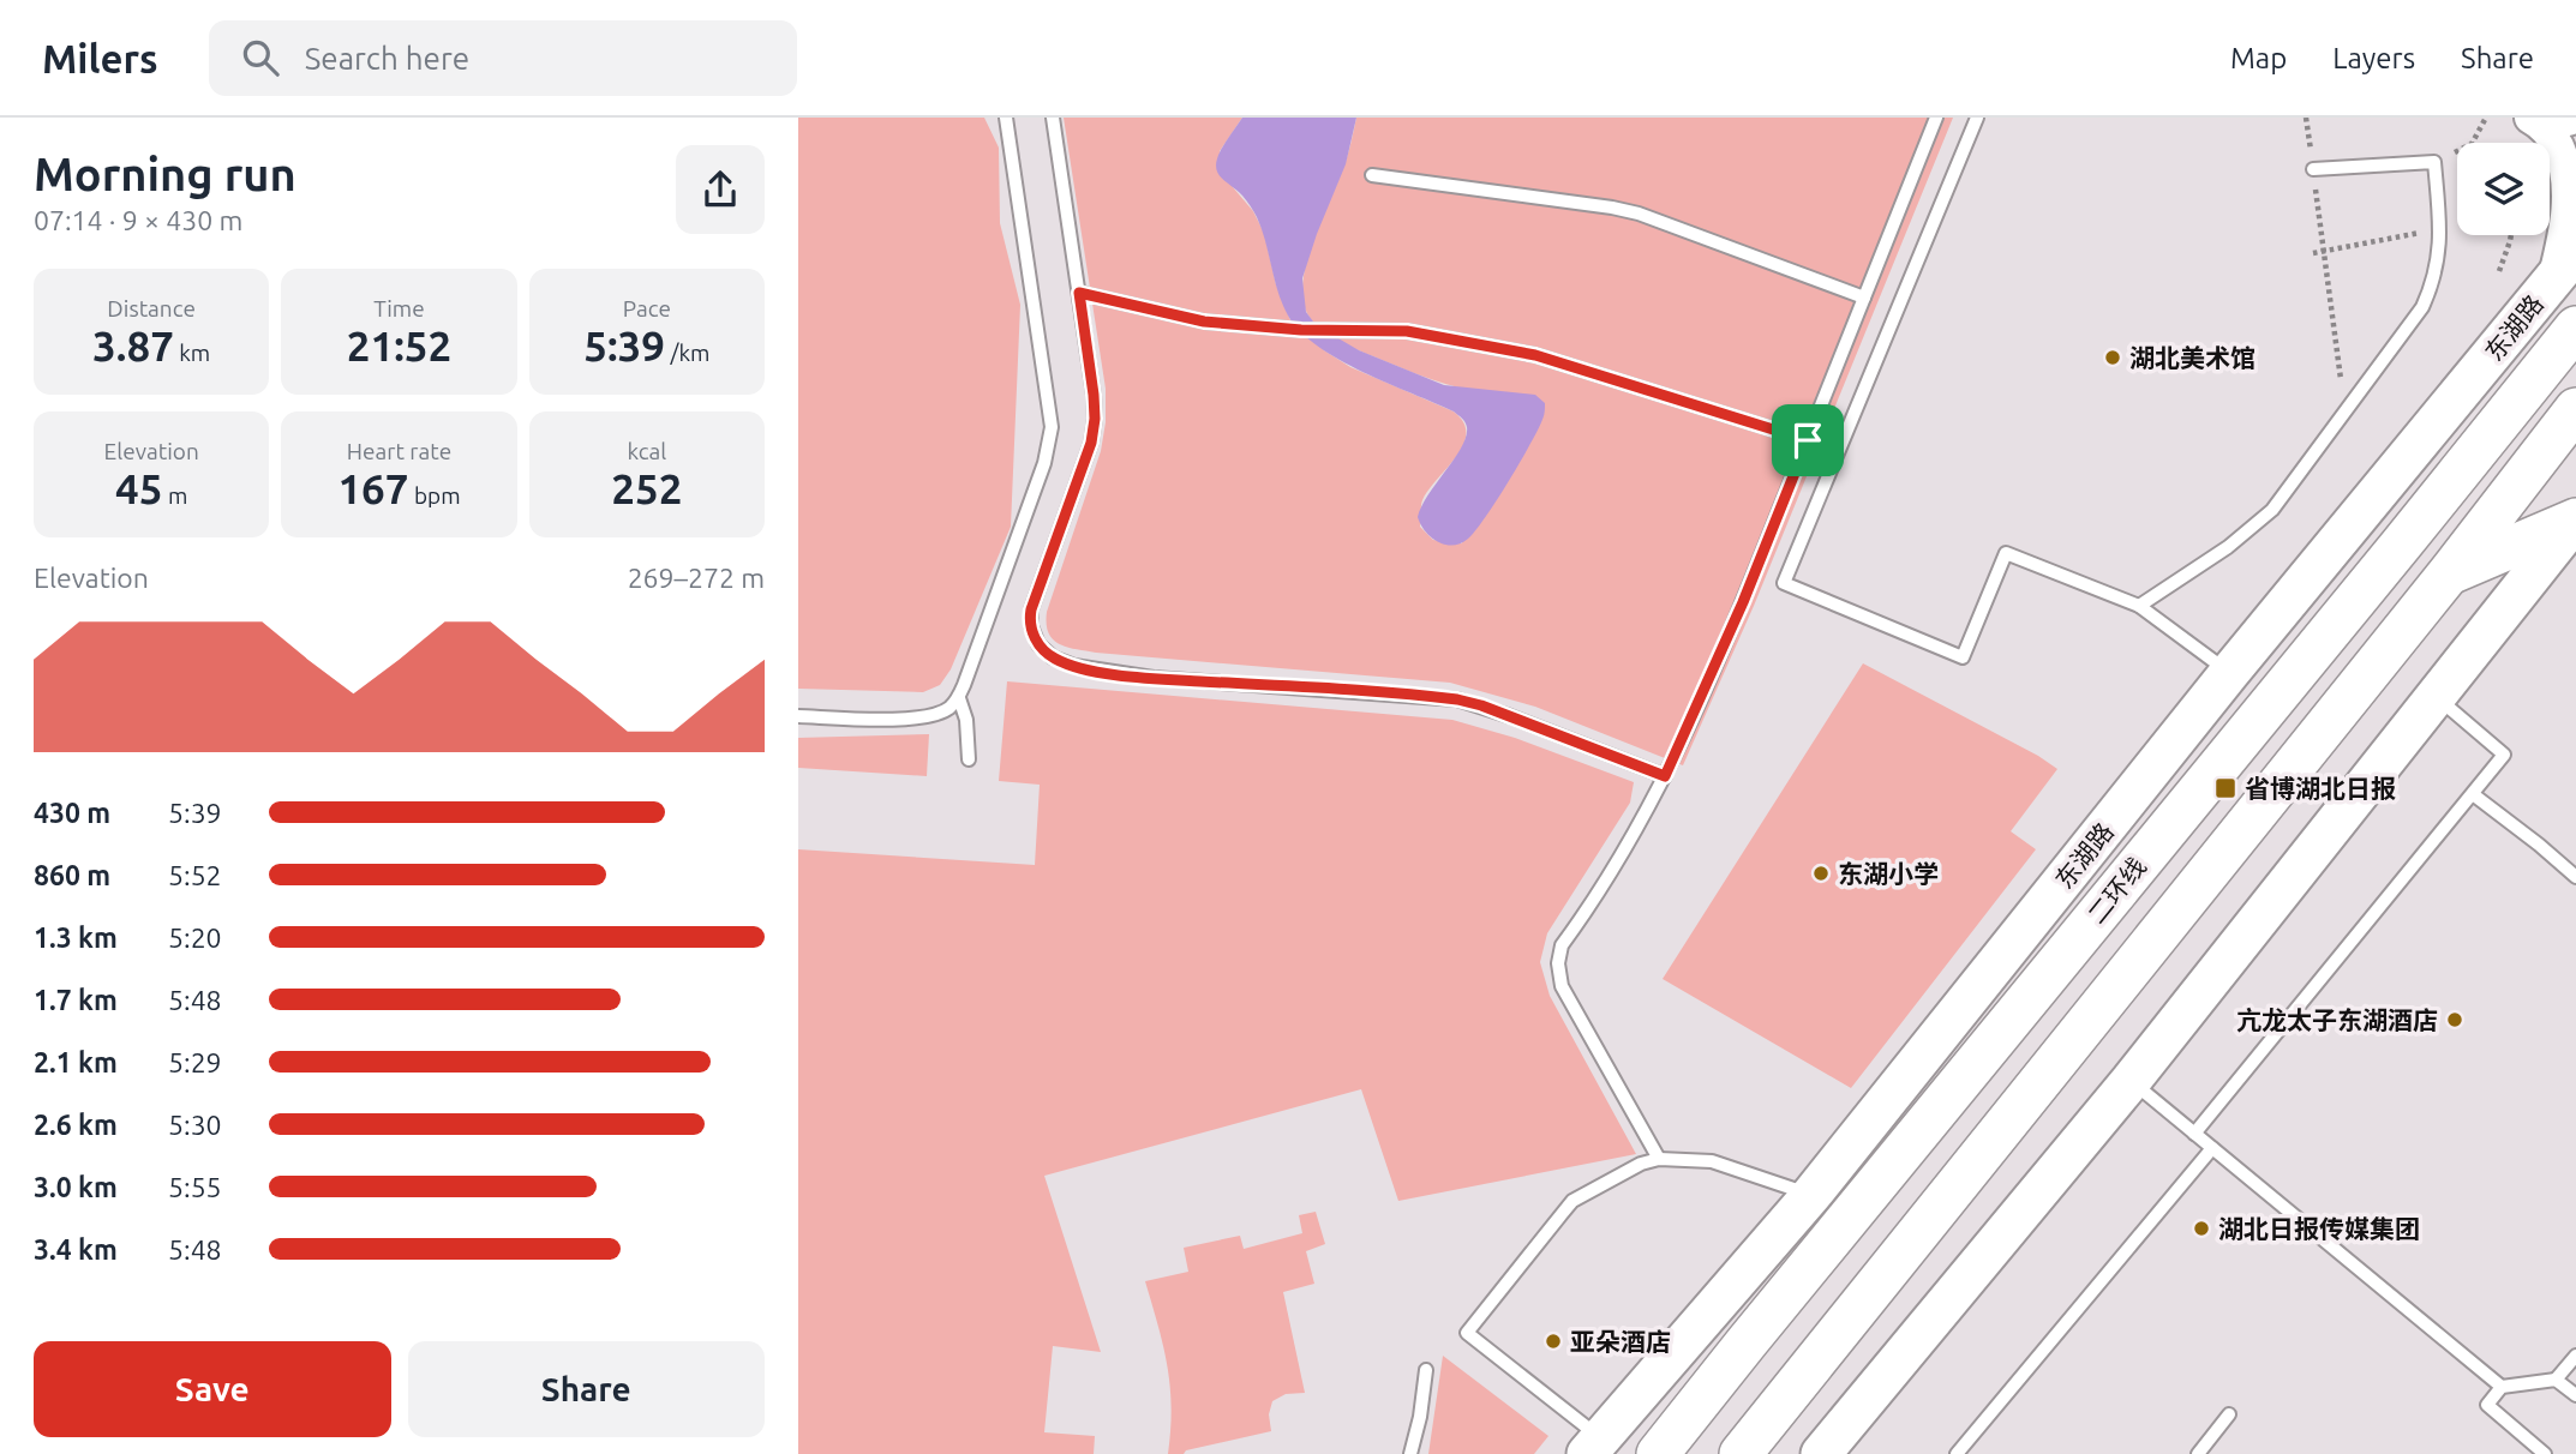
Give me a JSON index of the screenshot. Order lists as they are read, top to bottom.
{
  "streets": {
    "highway": ["二环线"],
    "main road": ["东湖路"]
  },
  "places": {
    "other": [
      "湖北美术馆",
      "东湖小学",
      "亢龙太子东湖酒店",
      "湖北日报传媒集团",
      "亚朵酒店"
    ],
    "transit": ["省博湖北日报"]
  },
  "page": {
    "header": "Milers",
    "search": "Search here",
    "nav": ["Map", "Layers", "Share"],
    "heading": ["Morning run", "07:14 · 9 × 430 m"],
    "stats": [
      ["Distance", "3.87 km"],
      ["Time", "21:52"],
      ["Pace", "5:39 /km"],
      ["Elevation", "45 m"],
      ["Heart rate", "167 bpm"],
      ["kcal", "252"]
    ],
    "chart": ["Elevation", "269–272 m"],
    "list": [
      {
        "name": "430 m",
        "note": "5:39"
      },
      {
        "name": "860 m",
        "note": "5:52"
      },
      {
        "name": "1.3 km",
        "note": "5:20"
      },
      {
        "name": "1.7 km",
        "note": "5:48"
      },
      {
        "name": "2.1 km",
        "note": "5:29"
      },
      {
        "name": "2.6 km",
        "note": "5:30"
      },
      {
        "name": "3.0 km",
        "note": "5:55"
      },
      {
        "name": "3.4 km",
        "note": "5:48"
      }
    ],
    "buttons": ["Save", "Share"]
  }
}
